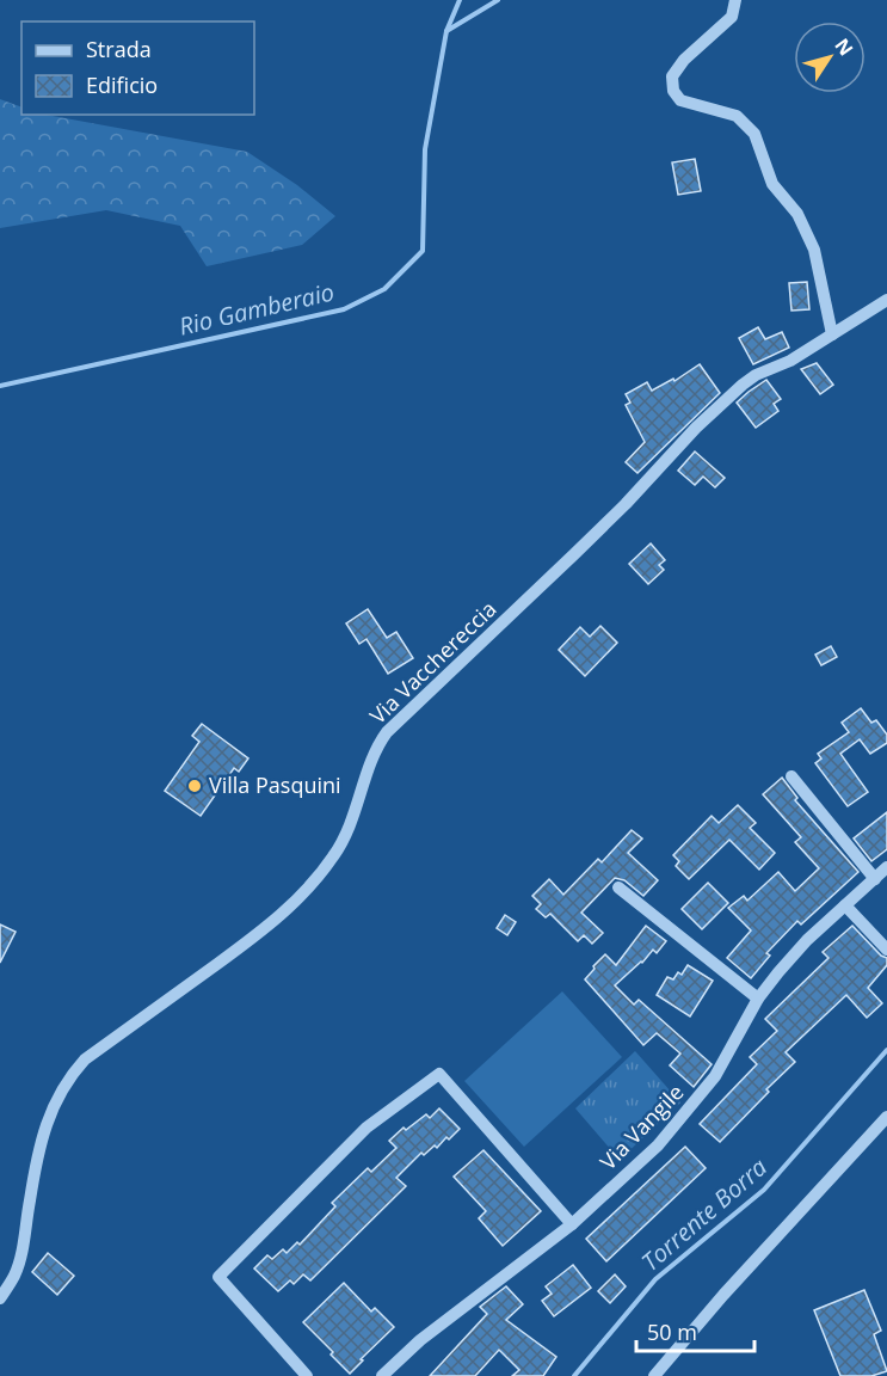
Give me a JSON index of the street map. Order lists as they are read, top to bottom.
{
  "streets": {
    "street": ["Via Vacchereccia", "Via Vangile"]
  },
  "water": ["Rio Gamberaio", "Torrente Borra"],
  "places": ["Villa Pasquini"],
  "legend": ["Strada", "Edificio"],
  "scale_bar": "50 m",
  "north": "top right"
}
